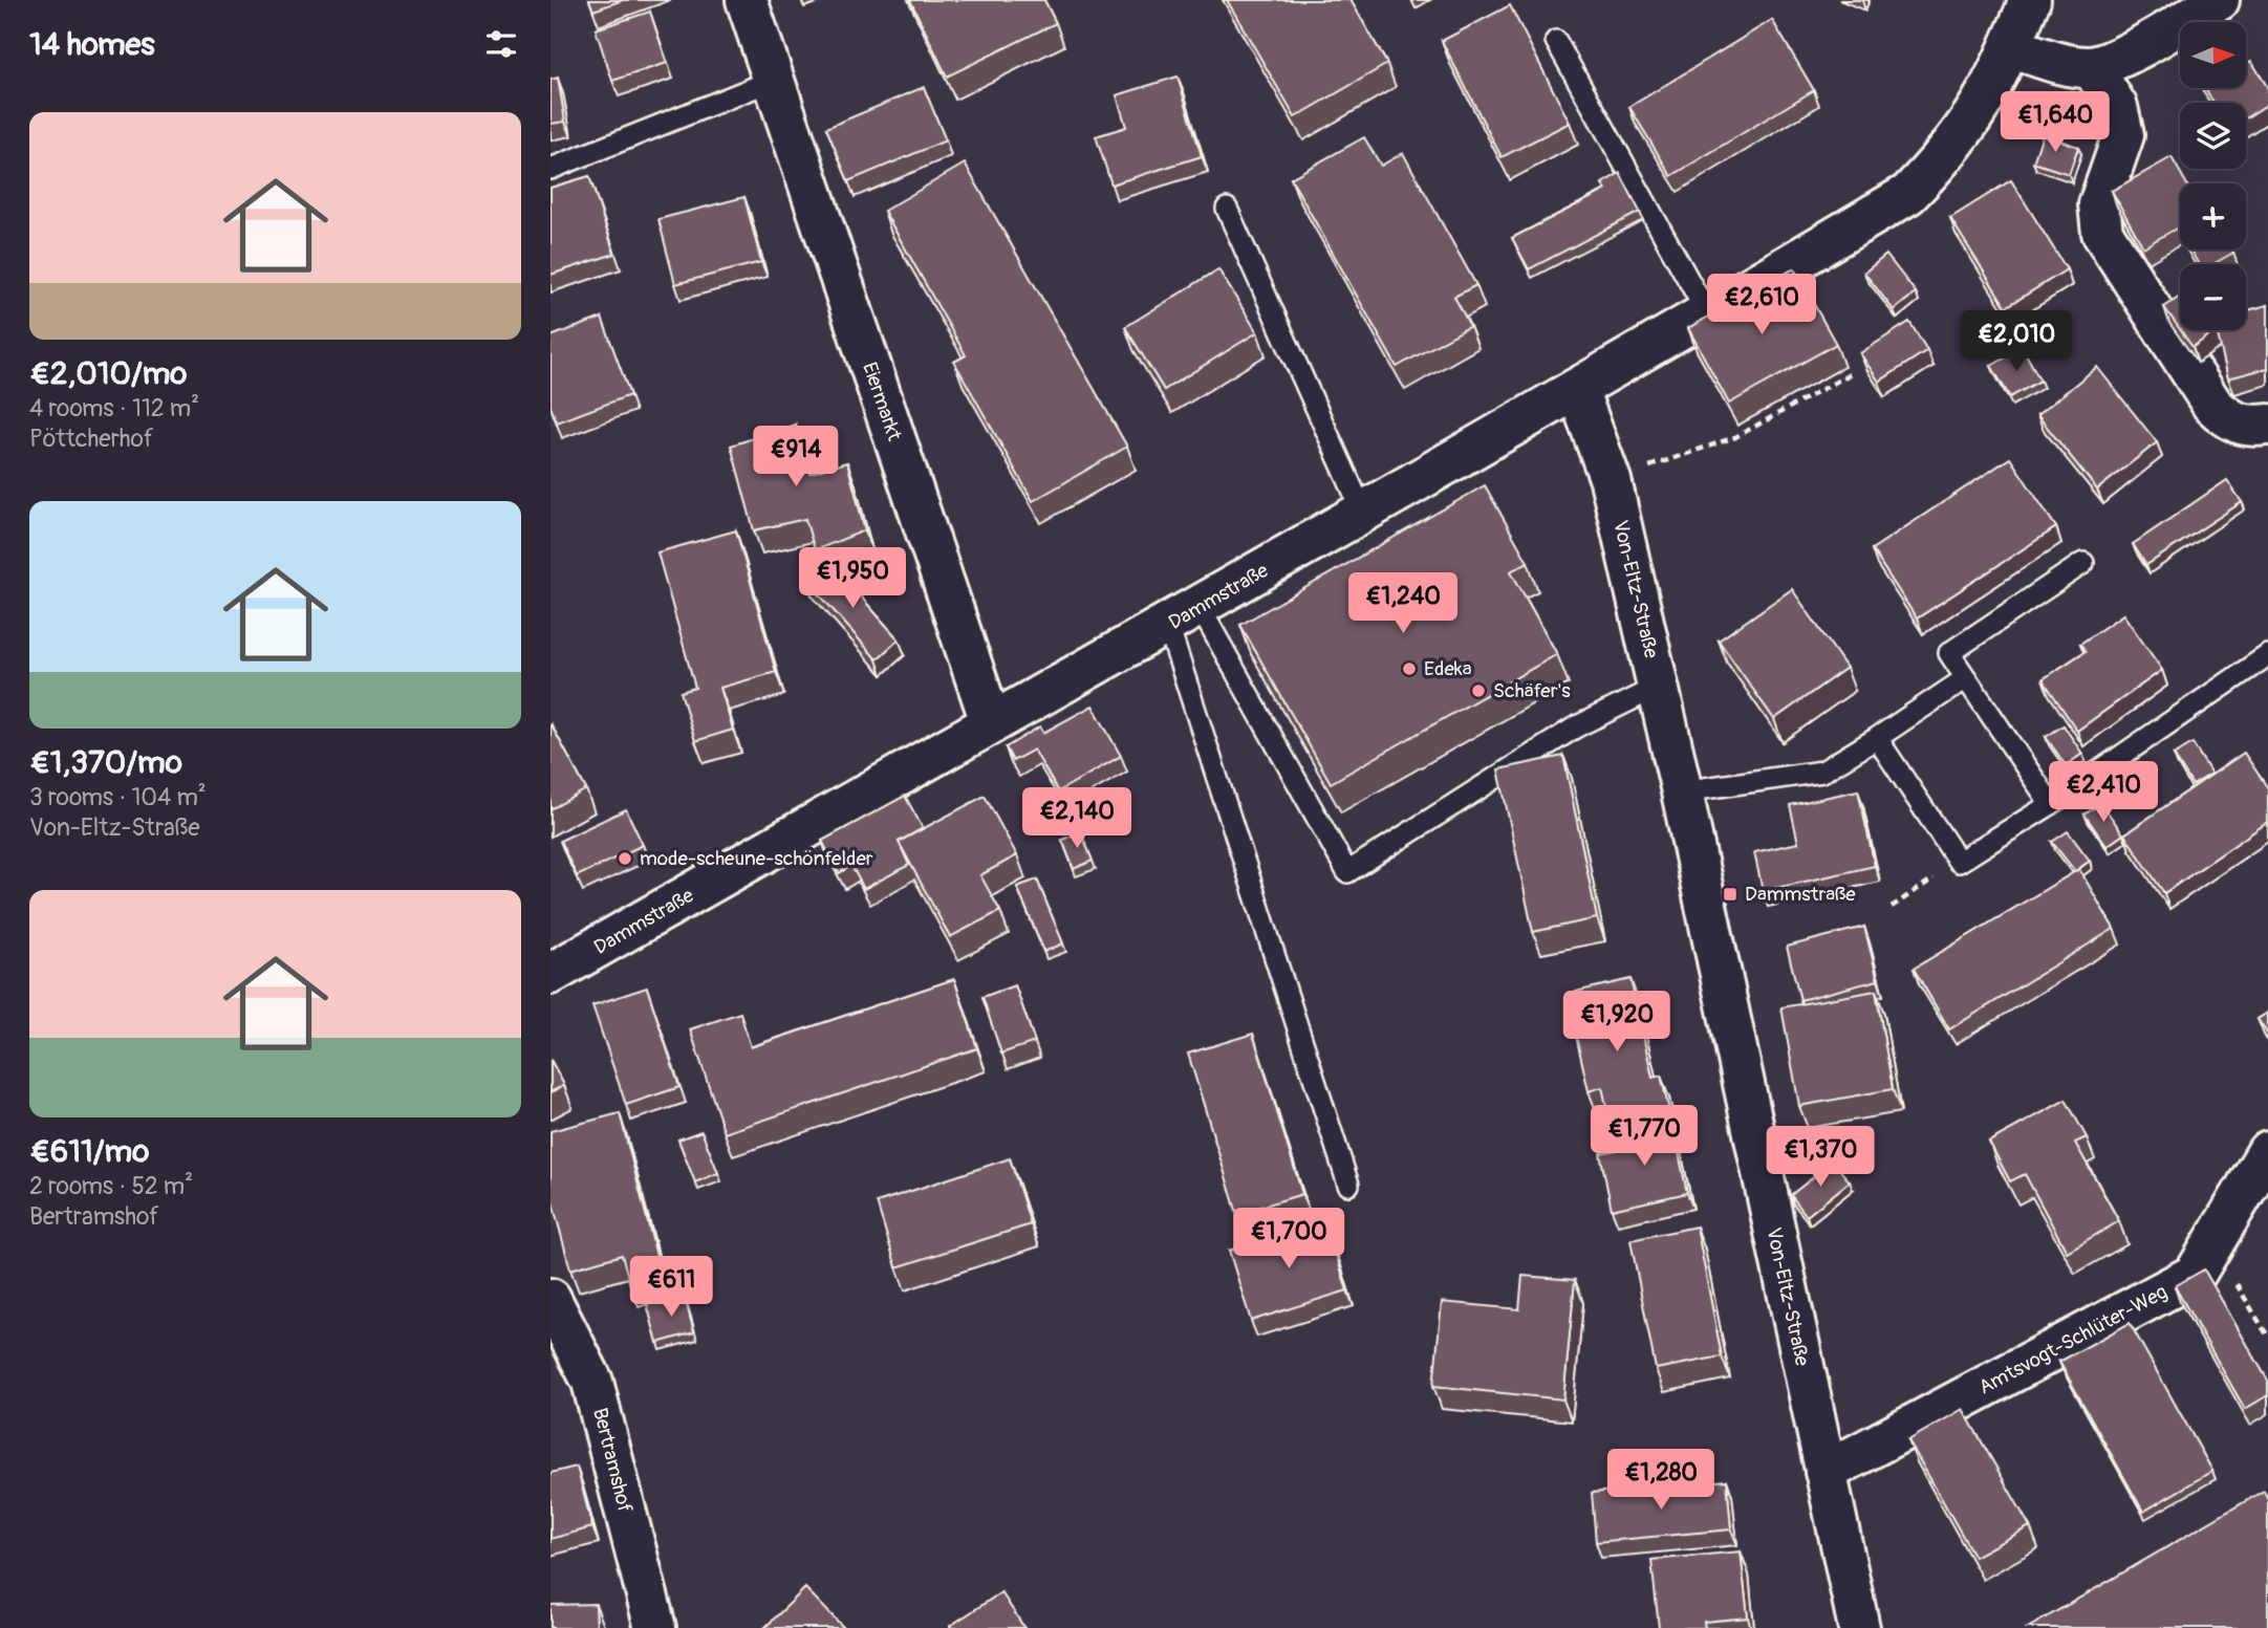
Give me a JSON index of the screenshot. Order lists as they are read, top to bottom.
{
  "streets": {
    "street": [
      "Eiermarkt",
      "Von-Eltz-Straße",
      "Dammstraße",
      "Amtsvogt-Schlüter-Weg",
      "Bertramshof"
    ]
  },
  "crossings": [
    ["Eiermarkt", "Dammstraße"],
    ["Von-Eltz-Straße", "Dammstraße"],
    ["Von-Eltz-Straße", "Amtsvogt-Schlüter-Weg"]
  ],
  "places": {
    "other": ["Edeka", "Schäfer's", "mode-scheune-schönfelder"],
    "transit": ["Dammstraße"]
  },
  "north": "right",
  "page": {
    "heading": "14 homes",
    "map_buttons": ["+", "−"],
    "list": [
      {
        "name": "€2,010/mo",
        "note": "4 rooms · 112 m² · Pöttcherhof"
      },
      {
        "name": "€1,370/mo",
        "note": "3 rooms · 104 m² · Von-Eltz-Straße"
      },
      {
        "name": "€611/mo",
        "note": "2 rooms · 52 m² · Bertramshof"
      }
    ],
    "price": [
      "€1,640",
      "€2,610",
      "€2,010",
      "€914",
      "€1,950",
      "€1,240",
      "€2,410",
      "€2,140",
      "€1,920",
      "€1,770",
      "€1,370",
      "€1,700",
      "€611",
      "€1,280"
    ]
  }
}
